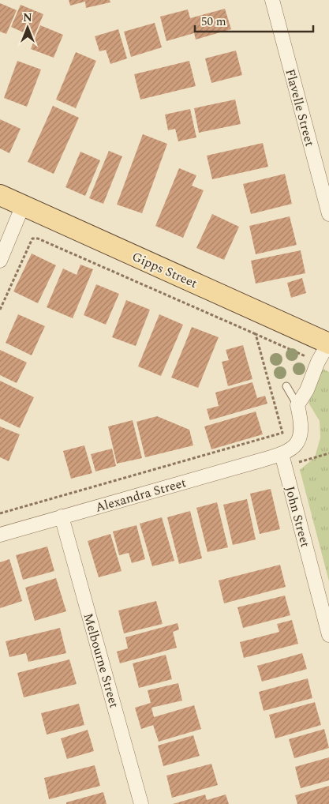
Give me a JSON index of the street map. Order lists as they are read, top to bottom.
{
  "streets": {
    "main road": ["Gipps Street"],
    "street": [
      "Flavelle Street",
      "Alexandra Street",
      "John Street",
      "Melbourne Street"
    ]
  },
  "crossings": [
    ["Alexandra Street", "John Street"],
    ["Alexandra Street", "Melbourne Street"]
  ],
  "scale_bar": "50 m",
  "north": "top"
}
